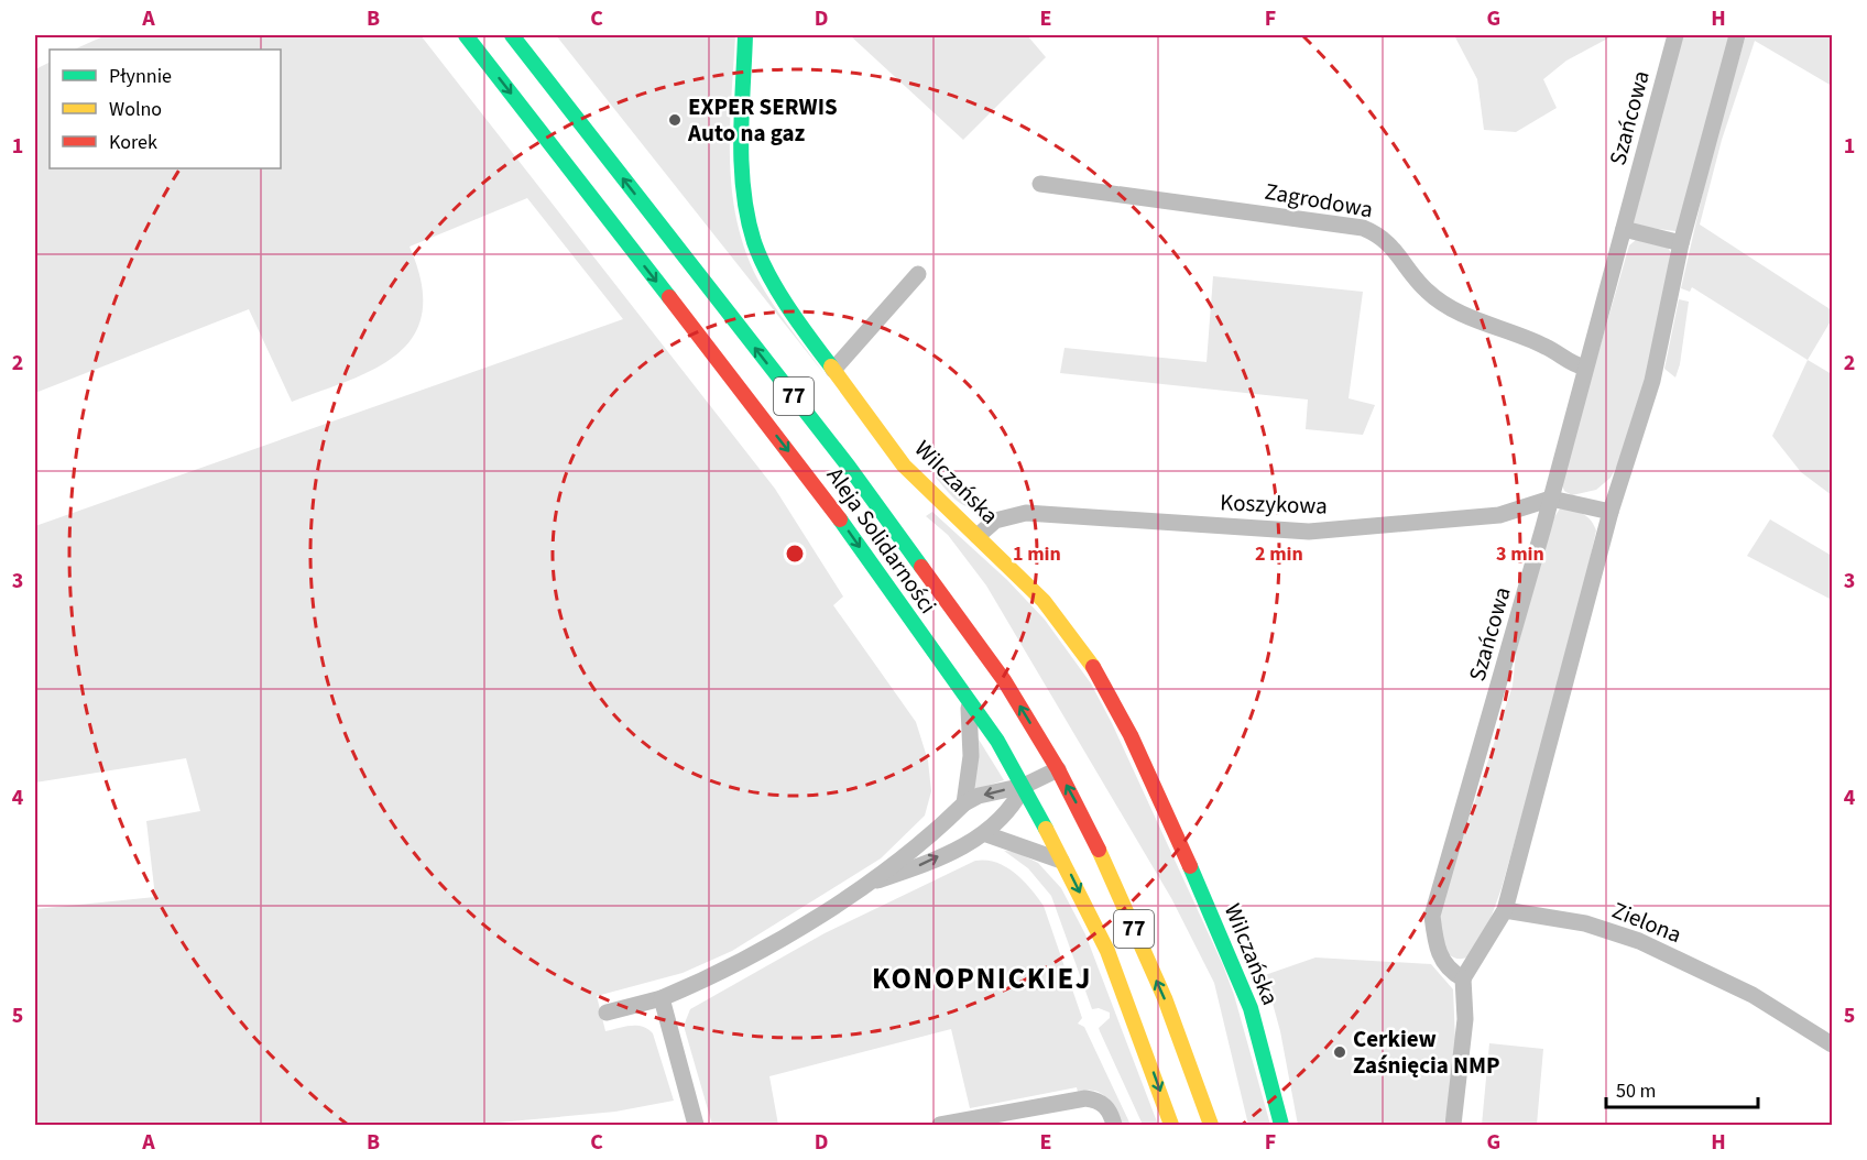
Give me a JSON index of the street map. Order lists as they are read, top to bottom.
{
  "streets": {
    "main road": ["77", "WiIczańska", "Aleja Solidarności"],
    "street": [
      "Szańcowa",
      "Zagrodowa",
      "Koszykowa",
      "Zielona"
    ]
  },
  "crossings": [
    ["Szańcowa", "Zagrodowa"],
    ["Szańcowa", "Koszykowa"],
    ["WiIczańska", "Koszykowa"]
  ],
  "districts": ["KONOPNICKIEJ"],
  "places": ["EXPER SERWIS Auto na gaz", "Cerkiew Zaśnięcia NMP"],
  "legend": ["Płynnie", "Wolno", "Korek"],
  "scale_bar": "50 m",
  "grid": {
    "columns": [
      "A",
      "B",
      "C",
      "D",
      "E",
      "F",
      "G",
      "H"
    ],
    "rows": [
      "1",
      "2",
      "3",
      "4",
      "5"
    ]
  },
  "rings": ["1 min", "2 min", "3 min"]
}
